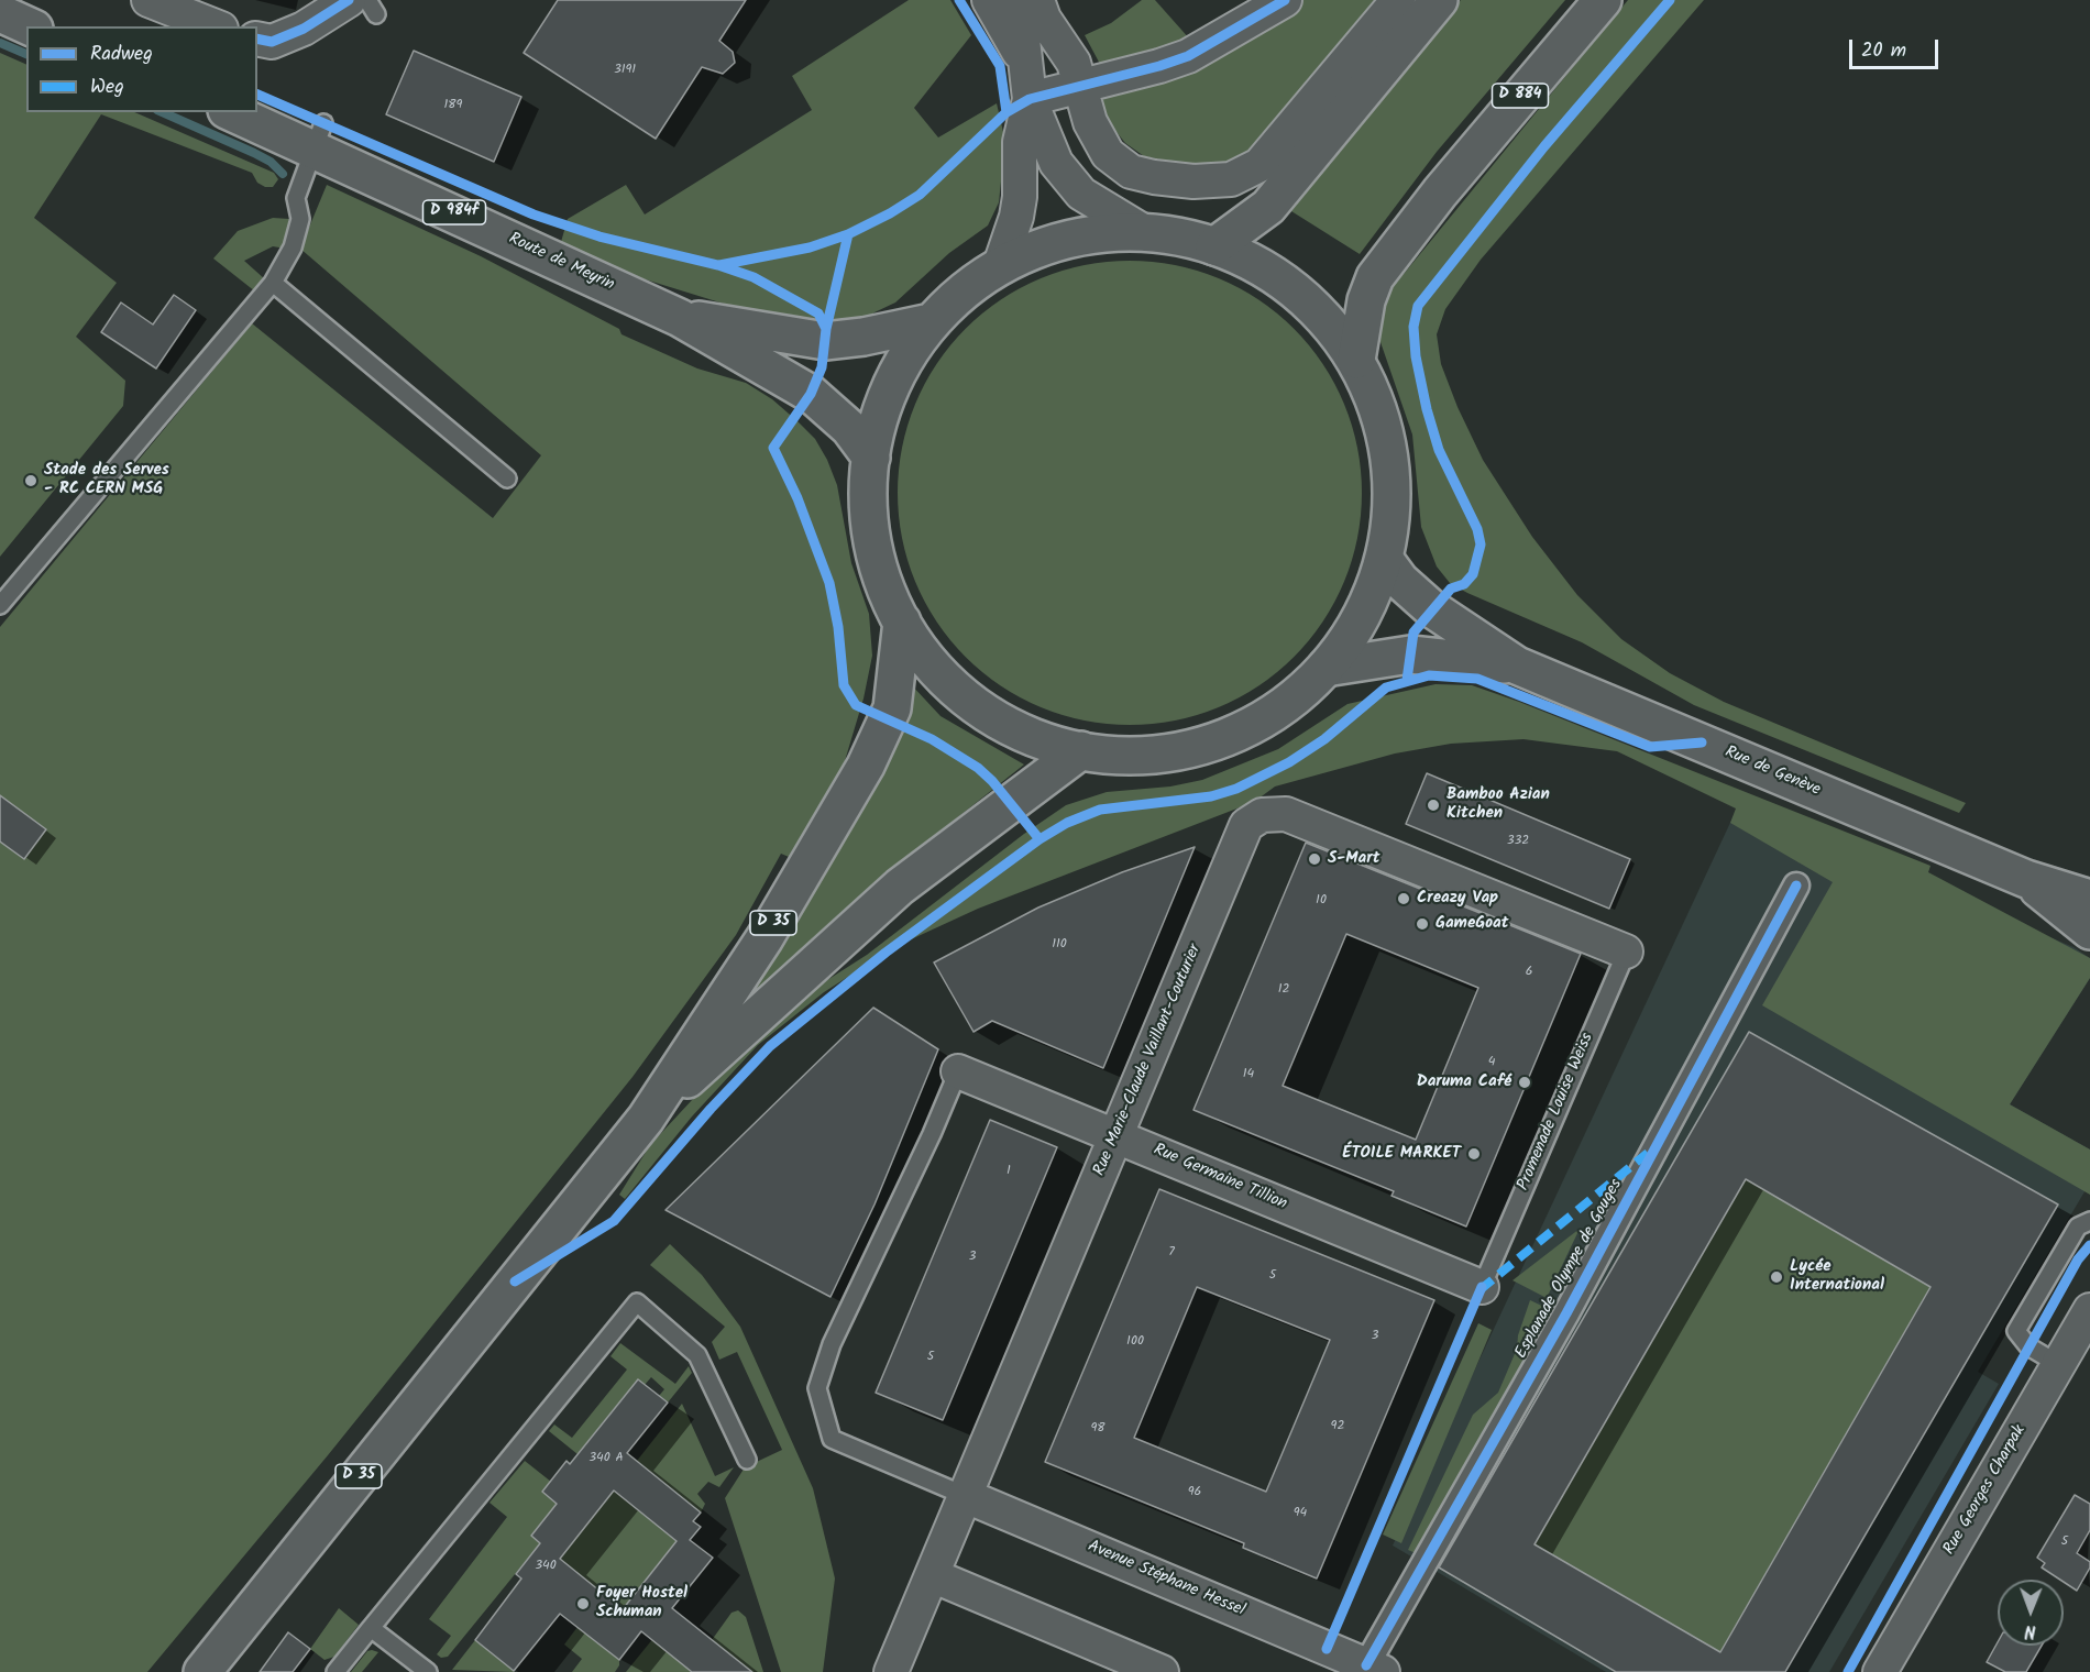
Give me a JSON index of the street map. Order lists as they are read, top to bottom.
{
  "streets": {
    "main road": [
      "D 884",
      "D 984f",
      "Route de Meyrin",
      "Rue de Genève",
      "D 35"
    ],
    "street": [
      "Rue Marie-Claude Vaillant-Couturier",
      "Rue Germaine Tillion",
      "Esplanade Olympe de Gouges",
      "Rue Georges Charpak",
      "Avenue Stéphane Hessel"
    ],
    "lane": ["Promenade Louise Weiss"]
  },
  "crossings": [
    ["Rue Marie-Claude Vaillant-Couturier", "Promenade Louise Weiss"],
    ["Rue Marie-Claude Vaillant-Couturier", "Rue Germaine Tillion"],
    ["Rue Marie-Claude Vaillant-Couturier", "Avenue Stéphane Hessel"],
    ["Promenade Louise Weiss", "Rue Germaine Tillion"],
    ["Esplanade Olympe de Gouges", "Avenue Stéphane Hessel"]
  ],
  "places": [
    "Stade des Serves - RC CERN MSG",
    "Bamboo Azian Kitchen",
    "S-Mart",
    "Creazy Vap",
    "GameGoat",
    "Daruma Café",
    "ÉTOILE MARKET",
    "Lycée International",
    "Foyer Hostel Schuman"
  ],
  "house_numbers": [
    "3191",
    "189",
    "332",
    "10",
    "110",
    "6",
    "12",
    "4",
    "14",
    "1",
    "7",
    "3",
    "5",
    "3",
    "100",
    "5",
    "92",
    "98",
    "340 A",
    "96",
    "94",
    "5",
    "340"
  ],
  "legend": ["Radweg", "Weg"],
  "scale_bar": "20 m",
  "north": "bottom"
}
